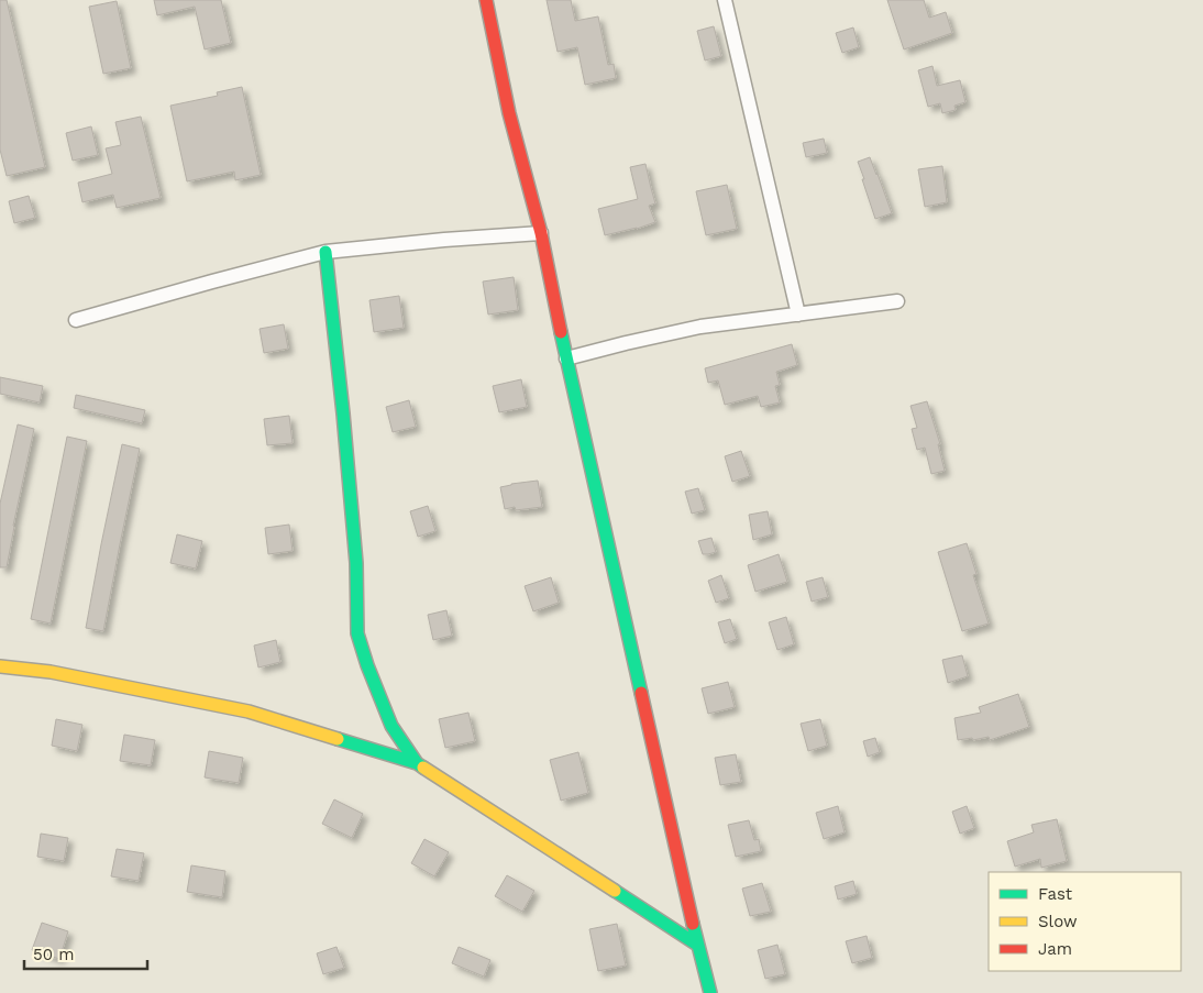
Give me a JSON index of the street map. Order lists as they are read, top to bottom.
{
  "legend": ["Fast", "Slow", "Jam"],
  "scale_bar": "50 m"
}
